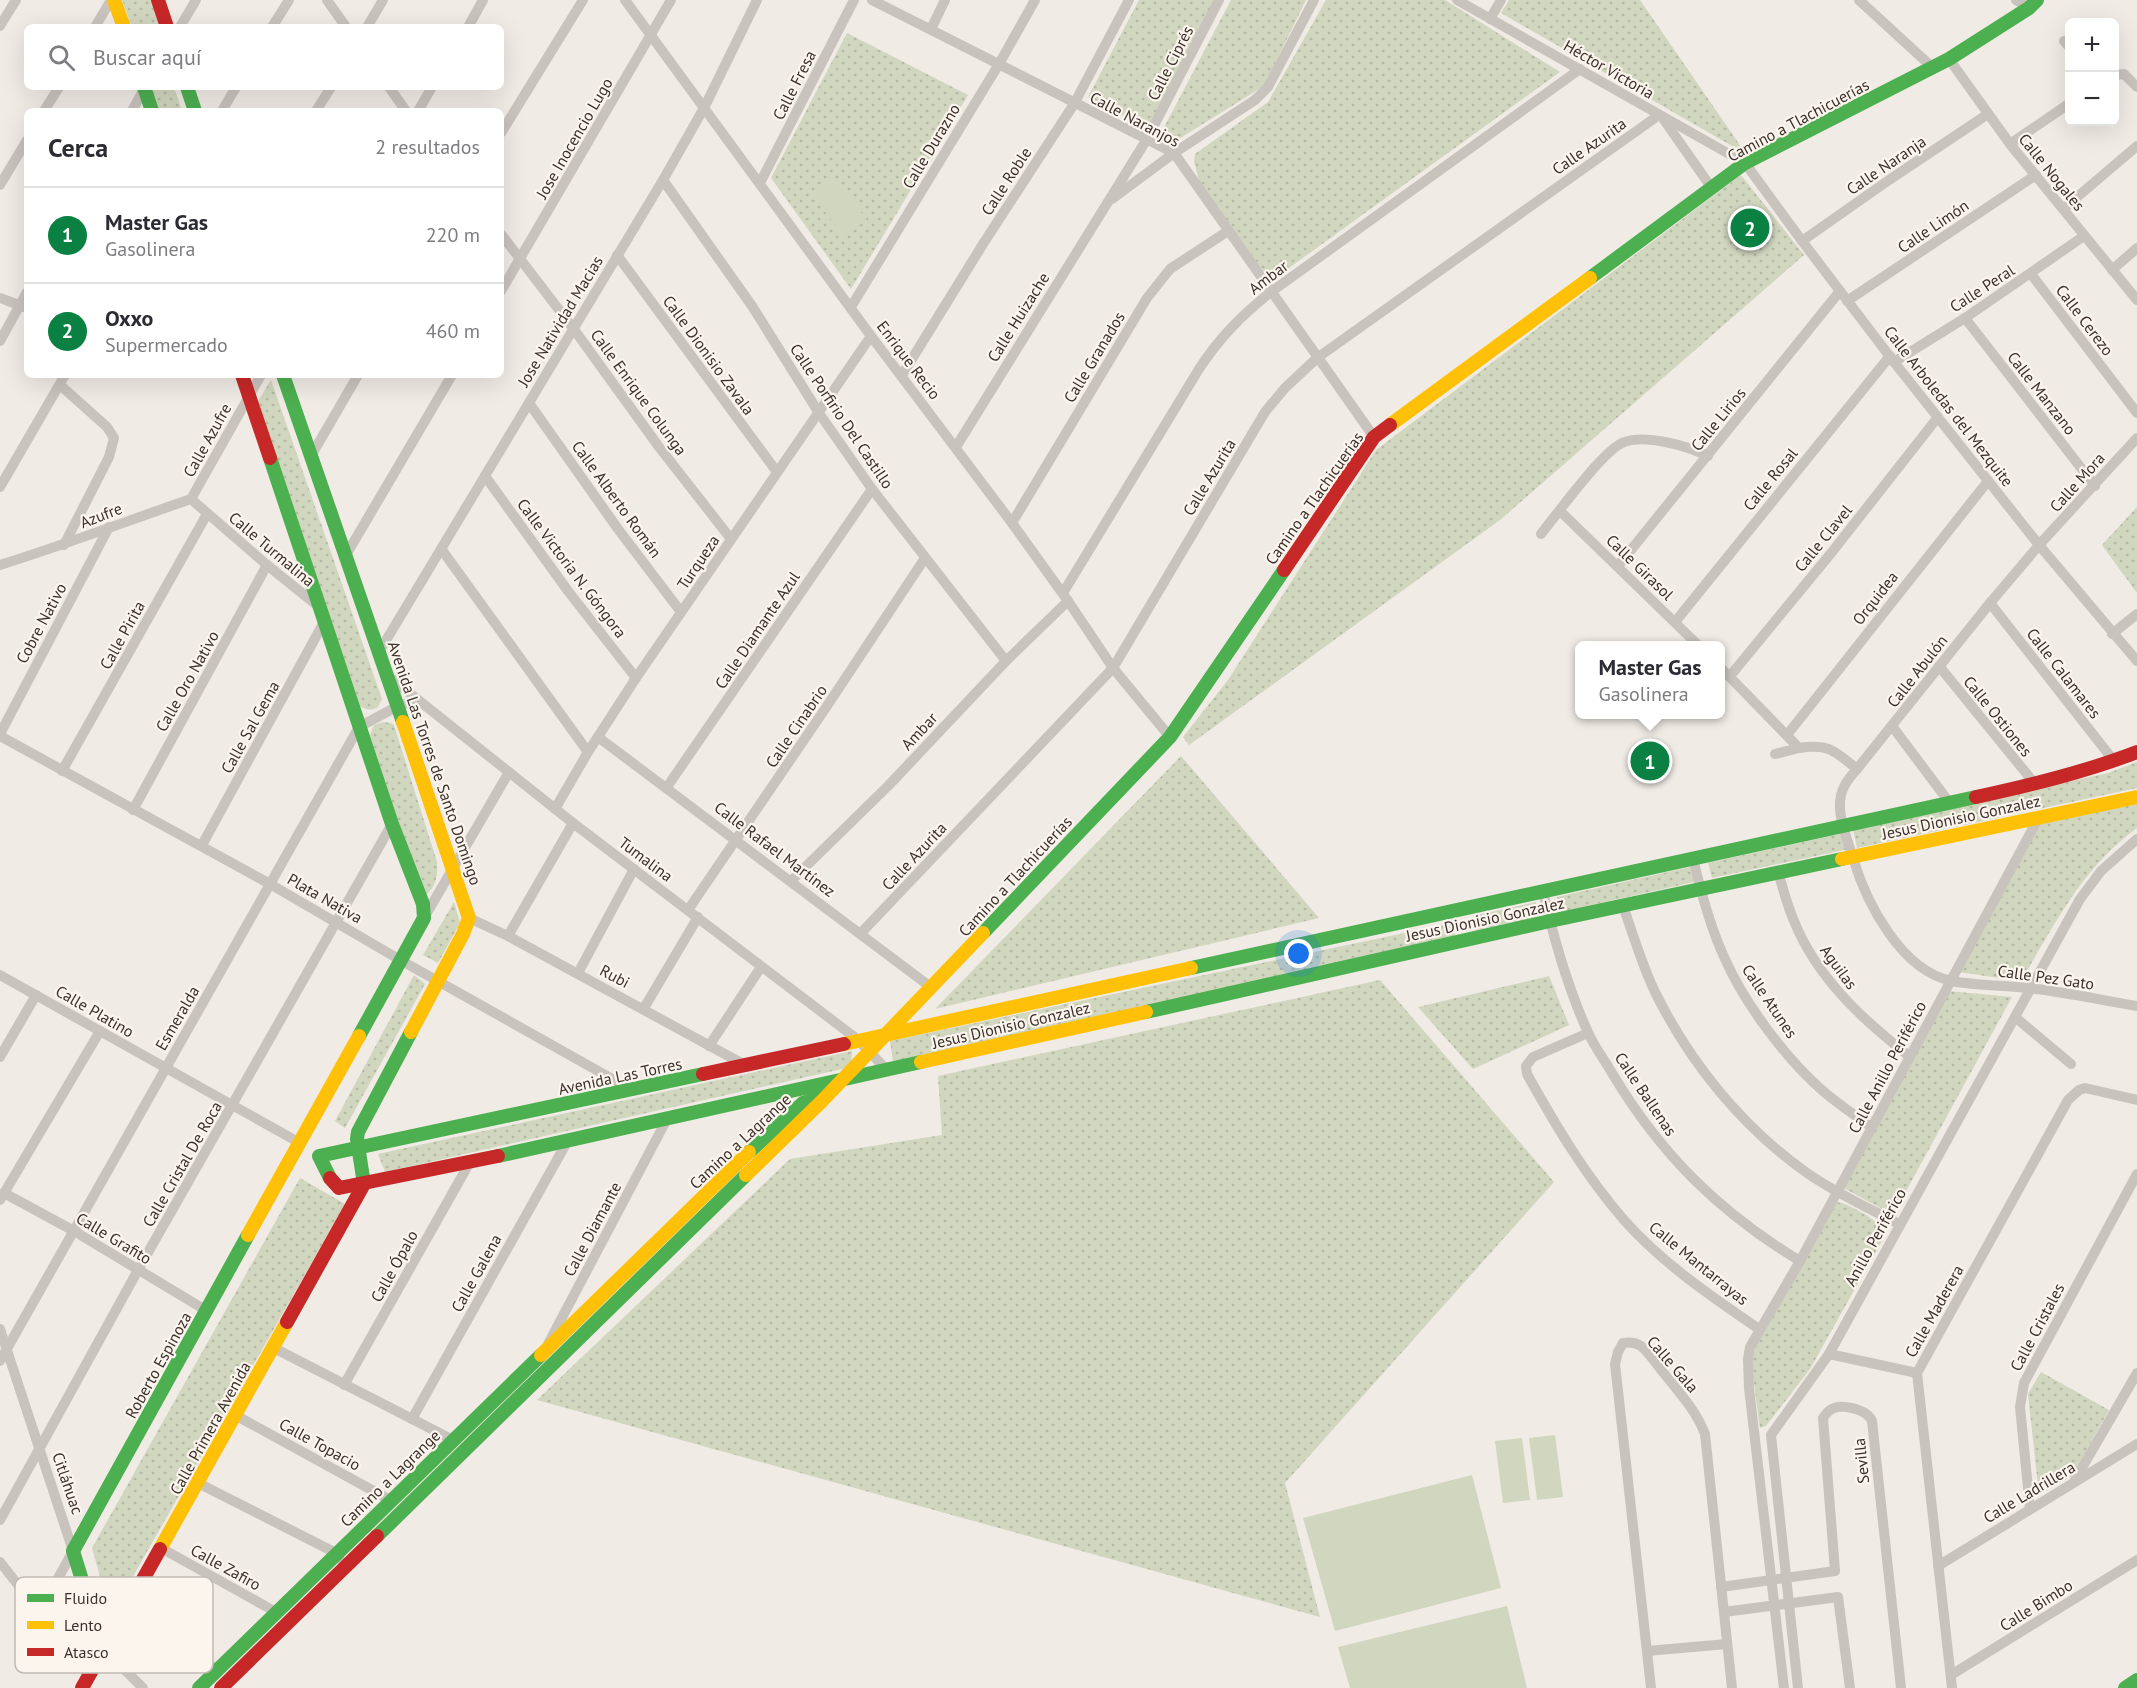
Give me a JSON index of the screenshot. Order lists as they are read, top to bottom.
{
  "streets": {
    "street": [
      "Calle Ciprés",
      "Héctor Victoria",
      "Calle Fresa",
      "Calle Naranjos",
      "Camino a Tlachicuerías",
      "Jose Inocencio Lugo",
      "Calle Durazno",
      "Calle Azurita",
      "Calle Naranja",
      "Calle Nogales",
      "Calle Roble",
      "Calle Limón",
      "Ambar",
      "Calle Peral",
      "Calle Huizache",
      "Calle Cerezo",
      "Jose Natividad Macias",
      "Calle Dionisio Zavala",
      "Calle Granados",
      "Enrique Recio",
      "Calle Enrique Colunga",
      "Calle Manzano",
      "Calle Arboledas del Mezquite",
      "Calle Porfirio Del Castillo",
      "Calle Lirios",
      "Calle Azufre",
      "Calle Rosal",
      "Calle Mora",
      "Calle Alberto Román",
      "Azufre",
      "Calle Clavel",
      "Calle Turmalina",
      "Turqueza",
      "Calle Girasol",
      "Calle Victoria N. Góngora",
      "Orquidea",
      "Cobre Nativo",
      "Calle Diamante Azul",
      "Calle Pirita",
      "Calle Abulón",
      "Calle Calamares",
      "Calle Oro Nativo",
      "Calle Ostiones",
      "Calle Cinabrio",
      "Calle Sal Gema",
      "Avenida Las Torres de Santo Domingo",
      "Jesus Dionisio Gonzalez",
      "Calle Rafael Martínez",
      "Tumalina",
      "Plata Nativa",
      "Aguilas",
      "Rubi",
      "Calle Pez Gato",
      "Calle Atunes",
      "Calle Platino",
      "Esmeralda",
      "Calle Anillo Periférico",
      "Avenida Las Torres",
      "Calle Ballenas",
      "Camino a Lagrange",
      "Calle Cristal De Roca",
      "Calle Diamante",
      "Anillo Periférico",
      "Calle Grafito",
      "Calle Mantarrayas",
      "Calle Ópalo",
      "Calle Galena",
      "Calle Maderera",
      "Calle Cristales",
      "Calle Gala",
      "Roberto Espinoza",
      "Calle Primera Avenida",
      "Calle Topacio",
      "Sevilla",
      "Citláhuac",
      "Calle Ladrillera",
      "Calle Zafiro",
      "Calle Bimbo"
    ]
  },
  "crossings": [
    ["Calle Ciprés", "Calle Naranjos"],
    ["Calle Ciprés", "Calle Huizache"],
    ["Héctor Victoria", "Camino a Tlachicuerías"],
    ["Héctor Victoria", "Calle Azurita"],
    ["Héctor Victoria", "Ambar"],
    ["Héctor Victoria", "Calle Arboledas del Mezquite"],
    ["Calle Fresa", "Enrique Recio"],
    ["Calle Naranjos", "Camino a Tlachicuerías"],
    ["Calle Naranjos", "Calle Durazno"],
    ["Calle Naranjos", "Calle Azurita"],
    ["Calle Naranjos", "Calle Roble"],
    ["Calle Naranjos", "Ambar"],
    ["Calle Naranjos", "Calle Huizache"],
    ["Calle Naranjos", "Calle Granados"],
    ["Camino a Tlachicuerías", "Calle Nogales"],
    ["Camino a Tlachicuerías", "Enrique Recio"],
    ["Camino a Tlachicuerías", "Calle Arboledas del Mezquite"],
    ["Camino a Tlachicuerías", "Jesus Dionisio Gonzalez"],
    ["Camino a Tlachicuerías", "Calle Rafael Martínez"],
    ["Camino a Tlachicuerías", "Avenida Las Torres"],
    ["Camino a Tlachicuerías", "Camino a Lagrange"],
    ["Jose Inocencio Lugo", "Enrique Recio"],
    ["Jose Inocencio Lugo", "Calle Enrique Colunga"],
    ["Calle Durazno", "Enrique Recio"],
    ["Calle Azurita", "Enrique Recio"],
    ["Calle Azurita", "Calle Rafael Martínez"],
    ["Calle Naranja", "Calle Nogales"],
    ["Calle Naranja", "Calle Arboledas del Mezquite"],
    ["Calle Nogales", "Calle Limón"],
    ["Calle Nogales", "Calle Peral"],
    ["Calle Roble", "Enrique Recio"],
    ["Calle Limón", "Calle Arboledas del Mezquite"],
    ["Ambar", "Enrique Recio"],
    ["Ambar", "Calle Porfirio Del Castillo"],
    ["Ambar", "Calle Rafael Martínez"],
    ["Calle Peral", "Calle Cerezo"],
    ["Calle Peral", "Calle Manzano"],
    ["Calle Peral", "Calle Arboledas del Mezquite"],
    ["Calle Peral", "Calle Rosal"],
    ["Calle Huizache", "Enrique Recio"],
    ["Jose Natividad Macias", "Calle Dionisio Zavala"],
    ["Jose Natividad Macias", "Enrique Recio"],
    ["Jose Natividad Macias", "Calle Enrique Colunga"],
    ["Jose Natividad Macias", "Calle Porfirio Del Castillo"],
    ["Jose Natividad Macias", "Calle Alberto Román"],
    ["Jose Natividad Macias", "Calle Victoria N. Góngora"],
    ["Jose Natividad Macias", "Avenida Las Torres de Santo Domingo"],
    ["Calle Dionisio Zavala", "Turqueza"],
    ["Calle Granados", "Enrique Recio"],
    ["Enrique Recio", "Turqueza"],
    ["Calle Enrique Colunga", "Turqueza"],
    ["Calle Manzano", "Calle Mora"],
    ["Calle Arboledas del Mezquite", "Calle Lirios"],
    ["Calle Arboledas del Mezquite", "Calle Rosal"],
    ["Calle Arboledas del Mezquite", "Calle Mora"],
    ["Calle Arboledas del Mezquite", "Calle Clavel"],
    ["Calle Arboledas del Mezquite", "Orquidea"],
    ["Calle Arboledas del Mezquite", "Calle Abulón"],
    ["Calle Porfirio Del Castillo", "Turqueza"],
    ["Calle Porfirio Del Castillo", "Calle Diamante Azul"],
    ["Calle Porfirio Del Castillo", "Calle Cinabrio"],
    ["Calle Lirios", "Calle Girasol"],
    ["Calle Azufre", "Azufre"],
    ["Calle Rosal", "Calle Girasol"],
    ["Calle Mora", "Calle Abulón"],
    ["Calle Alberto Román", "Turqueza"],
    ["Azufre", "Cobre Nativo"],
    ["Calle Turmalina", "Calle Pirita"],
    ["Calle Turmalina", "Calle Oro Nativo"],
    ["Turqueza", "Calle Victoria N. Góngora"],
    ["Turqueza", "Calle Rafael Martínez"],
    ["Turqueza", "Tumalina"],
    ["Cobre Nativo", "Plata Nativa"],
    ["Calle Diamante Azul", "Calle Rafael Martínez"],
    ["Calle Pirita", "Plata Nativa"],
    ["Calle Abulón", "Calle Calamares"],
    ["Calle Abulón", "Calle Ostiones"],
    ["Calle Abulón", "Jesus Dionisio Gonzalez"],
    ["Calle Abulón", "Calle Pez Gato"],
    ["Calle Abulón", "Calle Anillo Periférico"],
    ["Calle Calamares", "Jesus Dionisio Gonzalez"],
    ["Calle Oro Nativo", "Plata Nativa"],
    ["Calle Ostiones", "Jesus Dionisio Gonzalez"],
    ["Calle Cinabrio", "Calle Rafael Martínez"],
    ["Calle Cinabrio", "Tumalina"],
    ["Calle Cinabrio", "Rubi"],
    ["Calle Sal Gema", "Plata Nativa"],
    ["Avenida Las Torres de Santo Domingo", "Tumalina"],
    ["Avenida Las Torres de Santo Domingo", "Rubi"],
    ["Jesus Dionisio Gonzalez", "Aguilas"],
    ["Jesus Dionisio Gonzalez", "Calle Atunes"],
    ["Jesus Dionisio Gonzalez", "Calle Anillo Periférico"],
    ["Jesus Dionisio Gonzalez", "Avenida Las Torres"],
    ["Jesus Dionisio Gonzalez", "Calle Ballenas"],
    ["Tumalina", "Avenida Las Torres"],
    ["Plata Nativa", "Esmeralda"],
    ["Plata Nativa", "Avenida Las Torres"],
    ["Plata Nativa", "Calle Cristal De Roca"],
    ["Aguilas", "Calle Anillo Periférico"],
    ["Rubi", "Avenida Las Torres"],
    ["Calle Pez Gato", "Calle Anillo Periférico"],
    ["Calle Pez Gato", "Anillo Periférico"],
    ["Calle Atunes", "Calle Anillo Periférico"],
    ["Calle Platino", "Esmeralda"],
    ["Calle Platino", "Calle Cristal De Roca"],
    ["Calle Platino", "Roberto Espinoza"],
    ["Esmeralda", "Calle Grafito"],
    ["Esmeralda", "Citláhuac"],
    ["Calle Anillo Periférico", "Calle Ballenas"],
    ["Calle Anillo Periférico", "Calle Mantarrayas"],
    ["Calle Ballenas", "Calle Mantarrayas"],
    ["Camino a Lagrange", "Calle Diamante"],
    ["Camino a Lagrange", "Calle Topacio"],
    ["Camino a Lagrange", "Calle Zafiro"],
    ["Calle Cristal De Roca", "Calle Grafito"],
    ["Calle Cristal De Roca", "Citláhuac"],
    ["Calle Grafito", "Roberto Espinoza"],
    ["Calle Maderera", "Calle Ladrillera"],
    ["Calle Maderera", "Calle Bimbo"],
    ["Calle Cristales", "Calle Ladrillera"],
    ["Roberto Espinoza", "Citláhuac"],
    ["Calle Primera Avenida", "Calle Topacio"],
    ["Calle Primera Avenida", "Calle Zafiro"]
  ],
  "legend": ["Fluido", "Lento", "Atasco"],
  "page": {
    "map_buttons": ["+", "−"],
    "search": "Buscar aquí",
    "heading": ["Cerca", "2 resultados"],
    "list": [
      {
        "mark": "1",
        "name": "Master Gas",
        "note": "Gasolinera",
        "value": "220 m"
      },
      {
        "mark": "2",
        "name": "Oxxo",
        "note": "Supermercado",
        "value": "460 m"
      }
    ],
    "pins": ["2", "1"],
    "popup": ["Master Gas", "Gasolinera"]
  }
}
